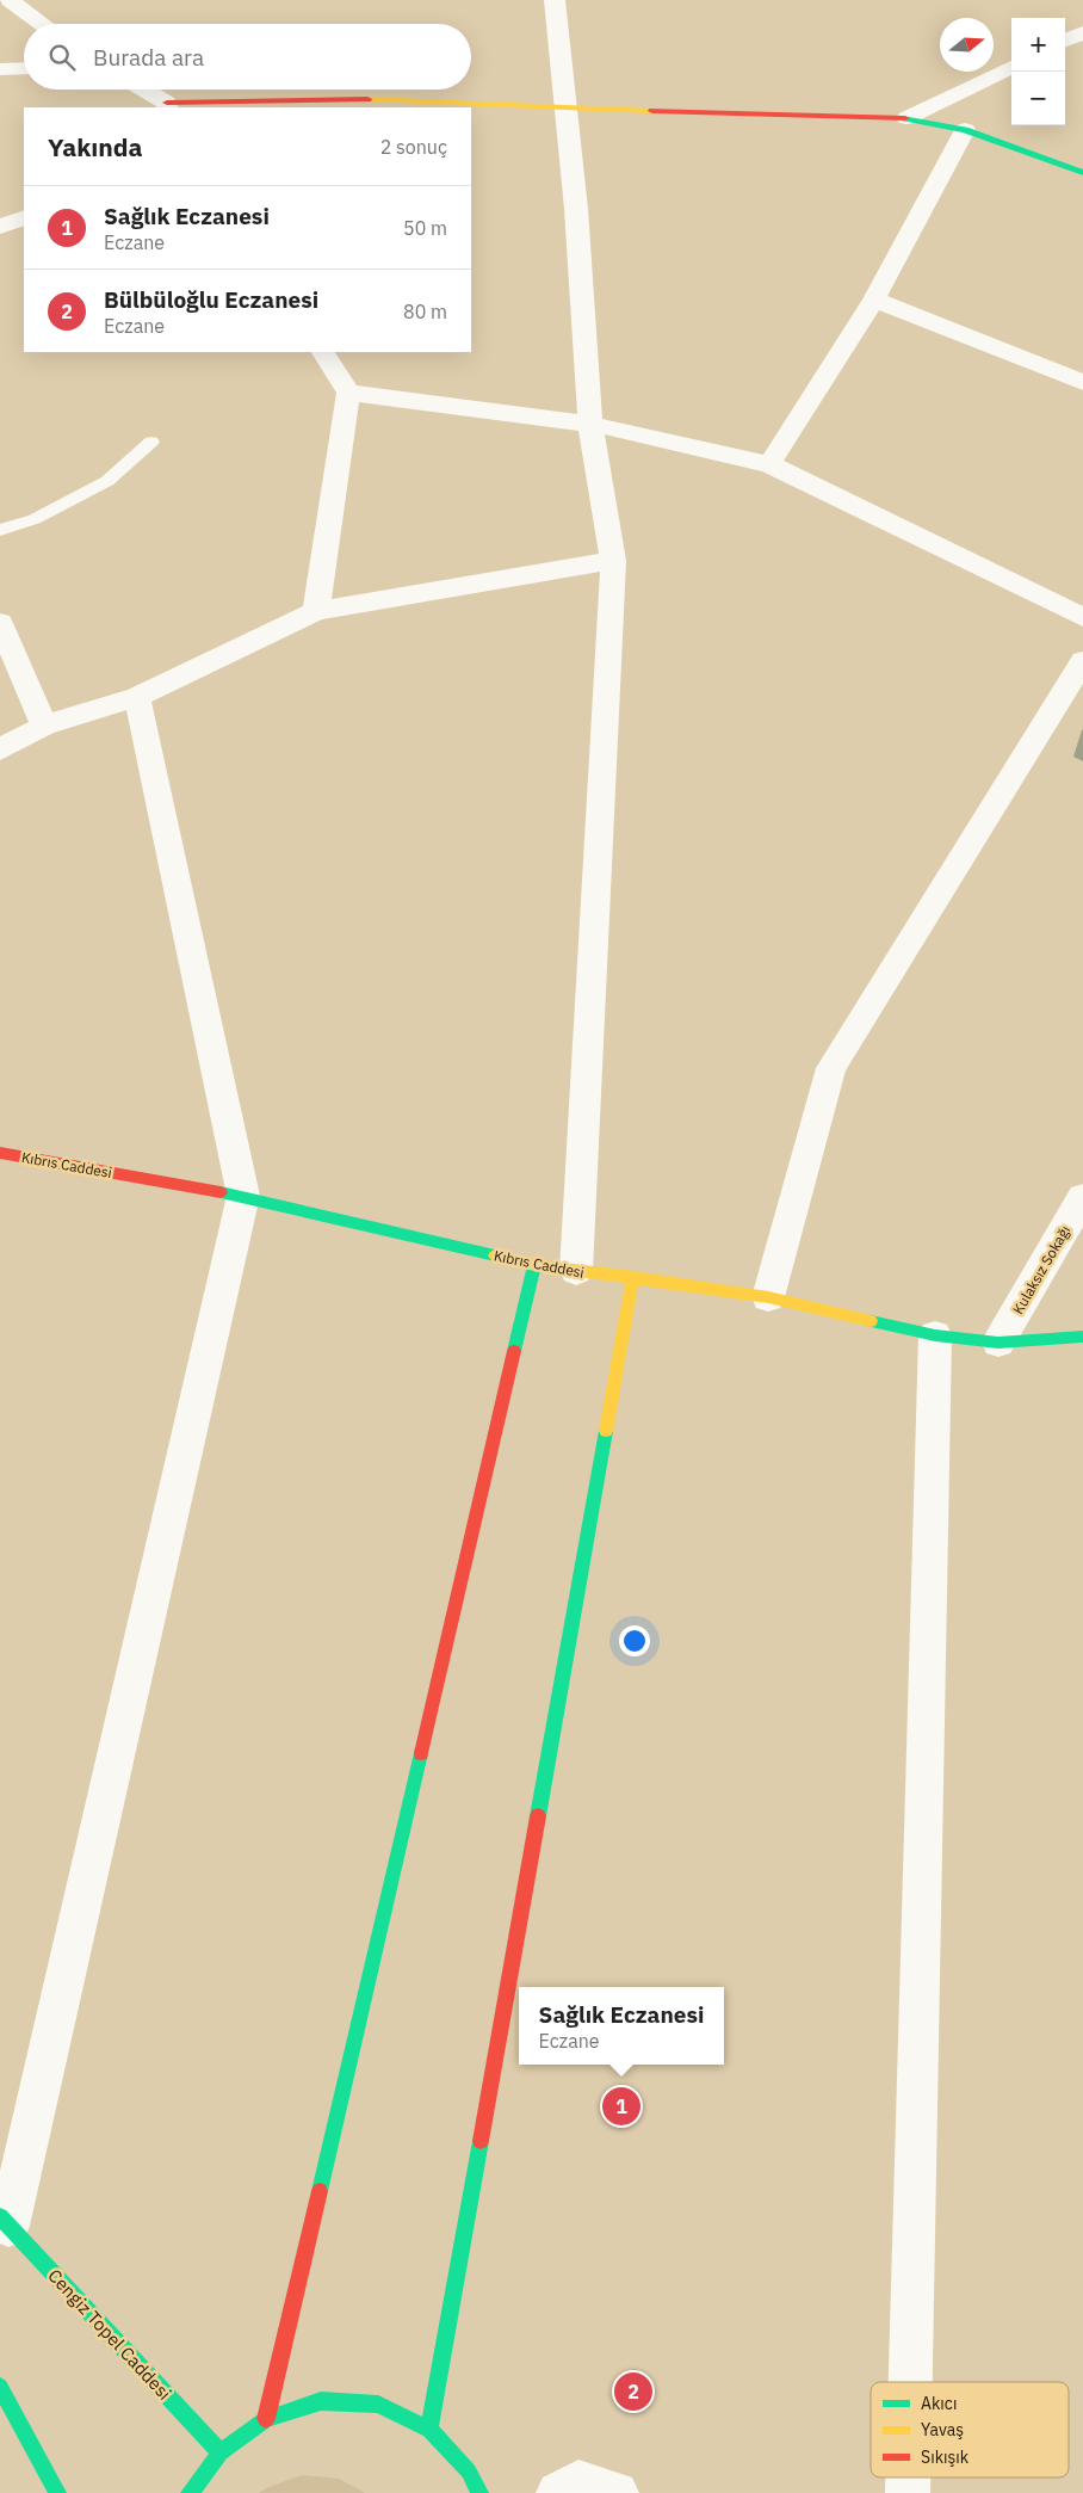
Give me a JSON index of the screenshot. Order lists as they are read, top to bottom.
{
  "streets": {
    "street": ["Kıbrıs Caddesi", "Kulaksız Sokağı", "Cengiz Topel Caddesi"]
  },
  "crossings": [
    ["Kıbrıs Caddesi", "Kulaksız Sokağı"]
  ],
  "legend": ["Akıcı", "Yavaş", "Sıkışık"],
  "north": "right",
  "page": {
    "map_buttons": ["+", "−"],
    "search": "Burada ara",
    "heading": ["Yakında", "2 sonuç"],
    "list": [
      {
        "mark": "1",
        "name": "Sağlık Eczanesi",
        "note": "Eczane",
        "value": "50 m"
      },
      {
        "mark": "2",
        "name": "Bülbüloğlu Eczanesi",
        "note": "Eczane",
        "value": "80 m"
      }
    ],
    "popup": ["Sağlık Eczanesi", "Eczane"],
    "pins": ["1", "2"]
  }
}
